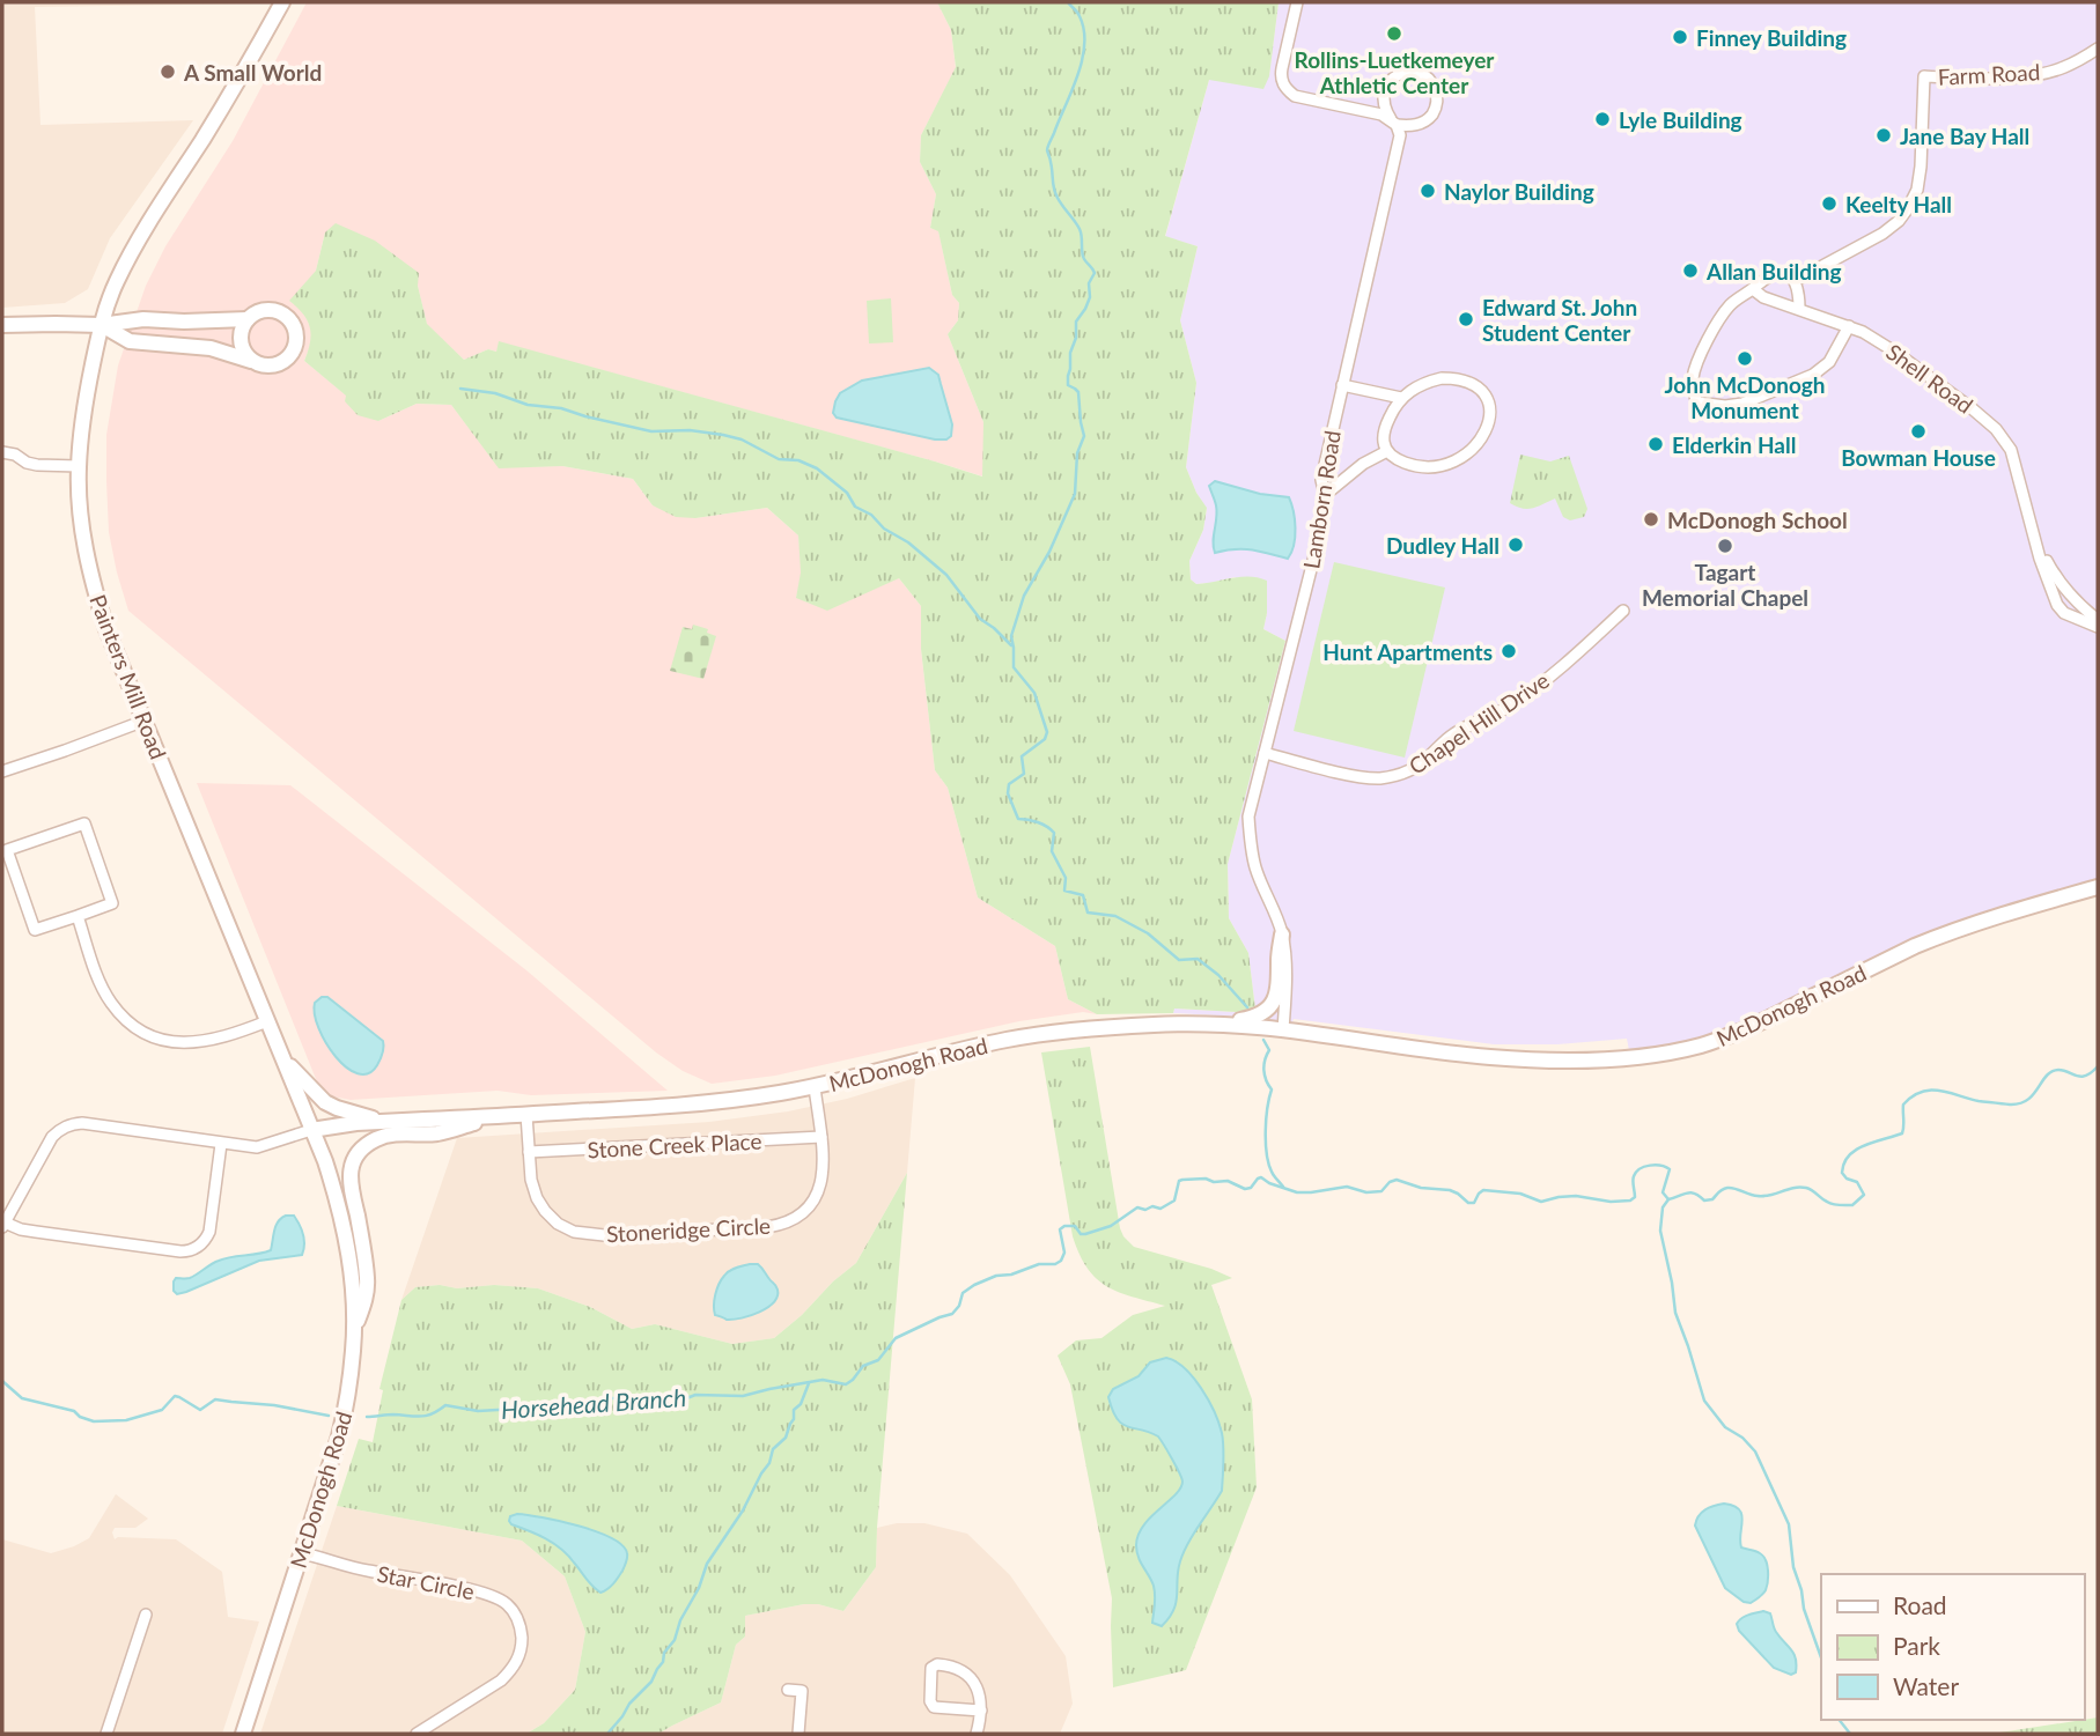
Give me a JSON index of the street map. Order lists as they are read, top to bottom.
{
  "streets": {
    "main road": ["Painters Mill Road", "McDonogh Road"],
    "street": [
      "Farm Road",
      "Shell Road",
      "Lamborn Road",
      "Chapel Hill Drive",
      "Stone Creek Place",
      "Stoneridge Circle",
      "Star Circle"
    ]
  },
  "crossings": [
    ["Lamborn Road", "Chapel Hill Drive"],
    ["Lamborn Road", "McDonogh Road"],
    ["Painters Mill Road", "McDonogh Road"],
    ["McDonogh Road", "Stoneridge Circle"],
    ["McDonogh Road", "Star Circle"],
    ["Stone Creek Place", "Stoneridge Circle"]
  ],
  "water": ["Horsehead Branch"],
  "places": [
    "Rollins-Luetkemeyer Athletic Center",
    "Finney Building",
    "A Small World",
    "Lyle Building",
    "Jane Bay Hall",
    "Naylor Building",
    "Keelty Hall",
    "Allan Building",
    "Edward St. John Student Center",
    "John McDonogh Monument",
    "Bowman House",
    "Elderkin Hall",
    "McDonogh School",
    "Dudley Hall",
    "Tagart Memorial Chapel",
    "Hunt Apartments"
  ],
  "legend": ["Road", "Park", "Water"]
}
